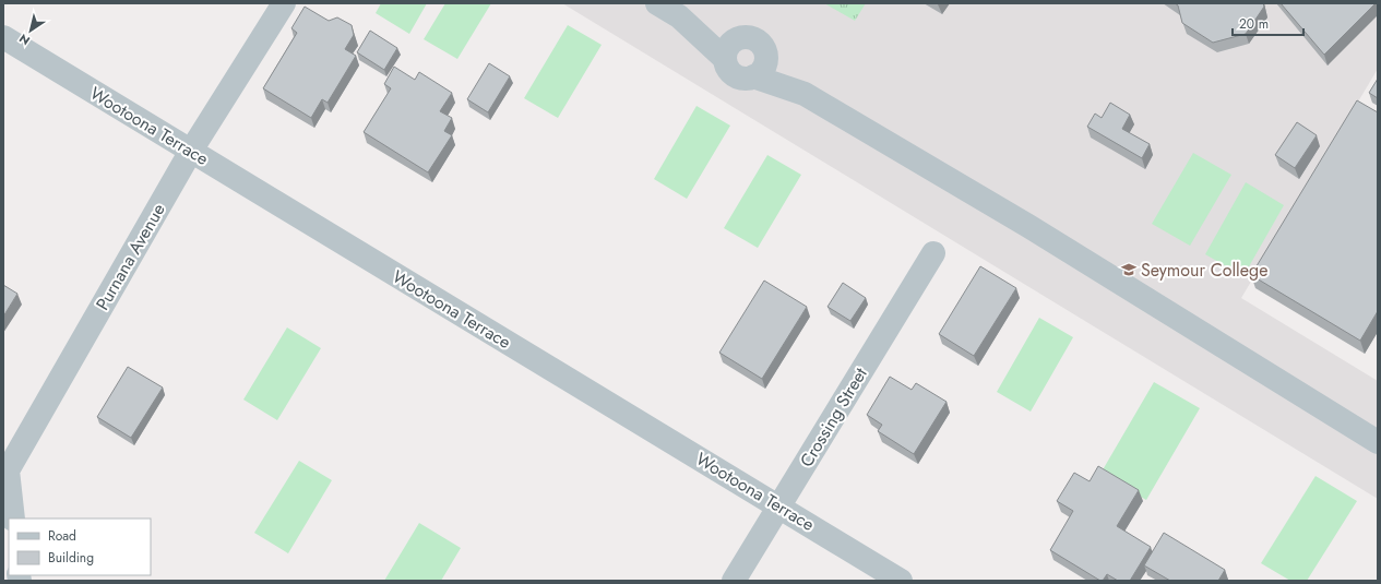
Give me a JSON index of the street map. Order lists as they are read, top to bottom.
{
  "streets": {
    "street": ["Wootoona Terrace", "Purnana Avenue", "Crossing Street"]
  },
  "crossings": [
    ["Wootoona Terrace", "Purnana Avenue"],
    ["Wootoona Terrace", "Crossing Street"]
  ],
  "places": {
    "school or university": ["Seymour College"]
  },
  "legend": ["Road", "Building"],
  "scale_bar": "20 m",
  "north": "bottom left"
}
